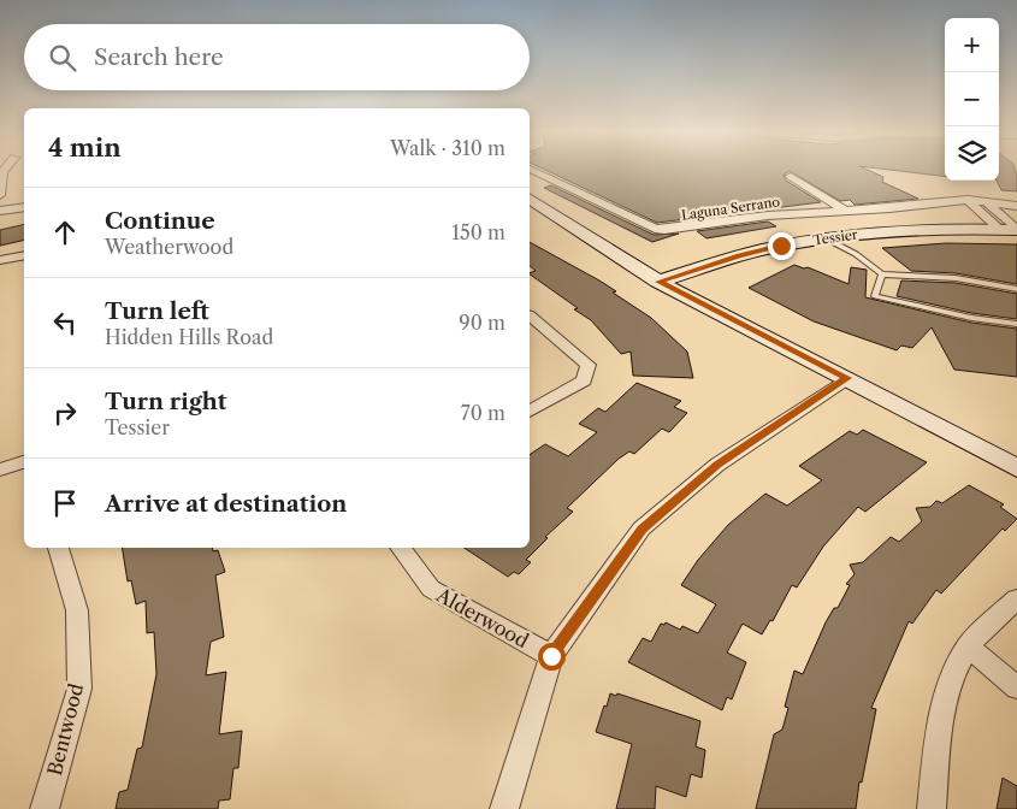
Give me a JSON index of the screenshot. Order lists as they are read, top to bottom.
{
  "streets": {
    "street": [
      "Laguna Serrano",
      "Tessier",
      "Alderwood",
      "Bentwood"
    ]
  },
  "page": {
    "map_buttons": ["+", "−"],
    "search": "Search here",
    "heading": ["4 min", "Walk · 310 m"],
    "list": [
      ["Continue", "Weatherwood", "150 m"],
      ["Turn left", "Hidden Hills Road", "90 m"],
      ["Turn right", "Tessier", "70 m"],
      "Arrive at destination"
    ]
  }
}
